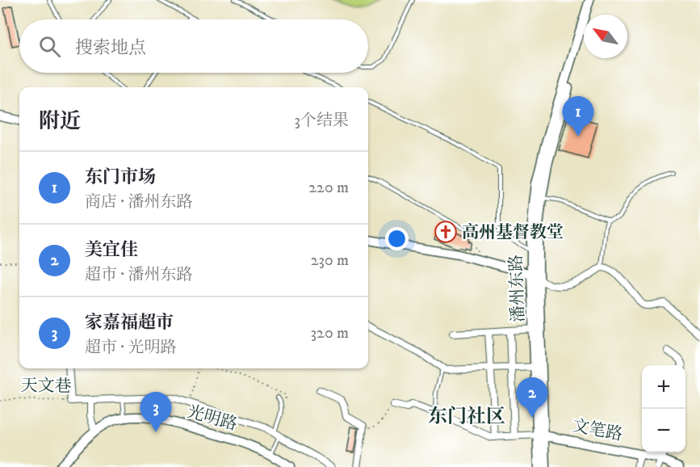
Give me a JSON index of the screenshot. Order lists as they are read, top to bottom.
{
  "streets": {
    "main road": ["潘州东路", "光明路", "文笔路"],
    "street": ["天文巷"]
  },
  "crossings": [
    ["潘州东路", "文笔路"],
    ["天文巷", "光明路"]
  ],
  "districts": ["东门社区"],
  "places": {
    "church": ["高州基督教堂"]
  },
  "north": "top left",
  "page": {
    "search": "搜索地点",
    "heading": ["附近", "3个结果"],
    "pins": ["1", "2", "3"],
    "list": [
      {
        "mark": "1",
        "name": "东门市场",
        "note": "商店 · 潘州东路",
        "value": "220 m"
      },
      {
        "mark": "2",
        "name": "美宜佳",
        "note": "超市 · 潘州东路",
        "value": "230 m"
      },
      {
        "mark": "3",
        "name": "家嘉福超市",
        "note": "超市 · 光明路",
        "value": "320 m"
      }
    ],
    "map_buttons": ["+", "−"]
  }
}
